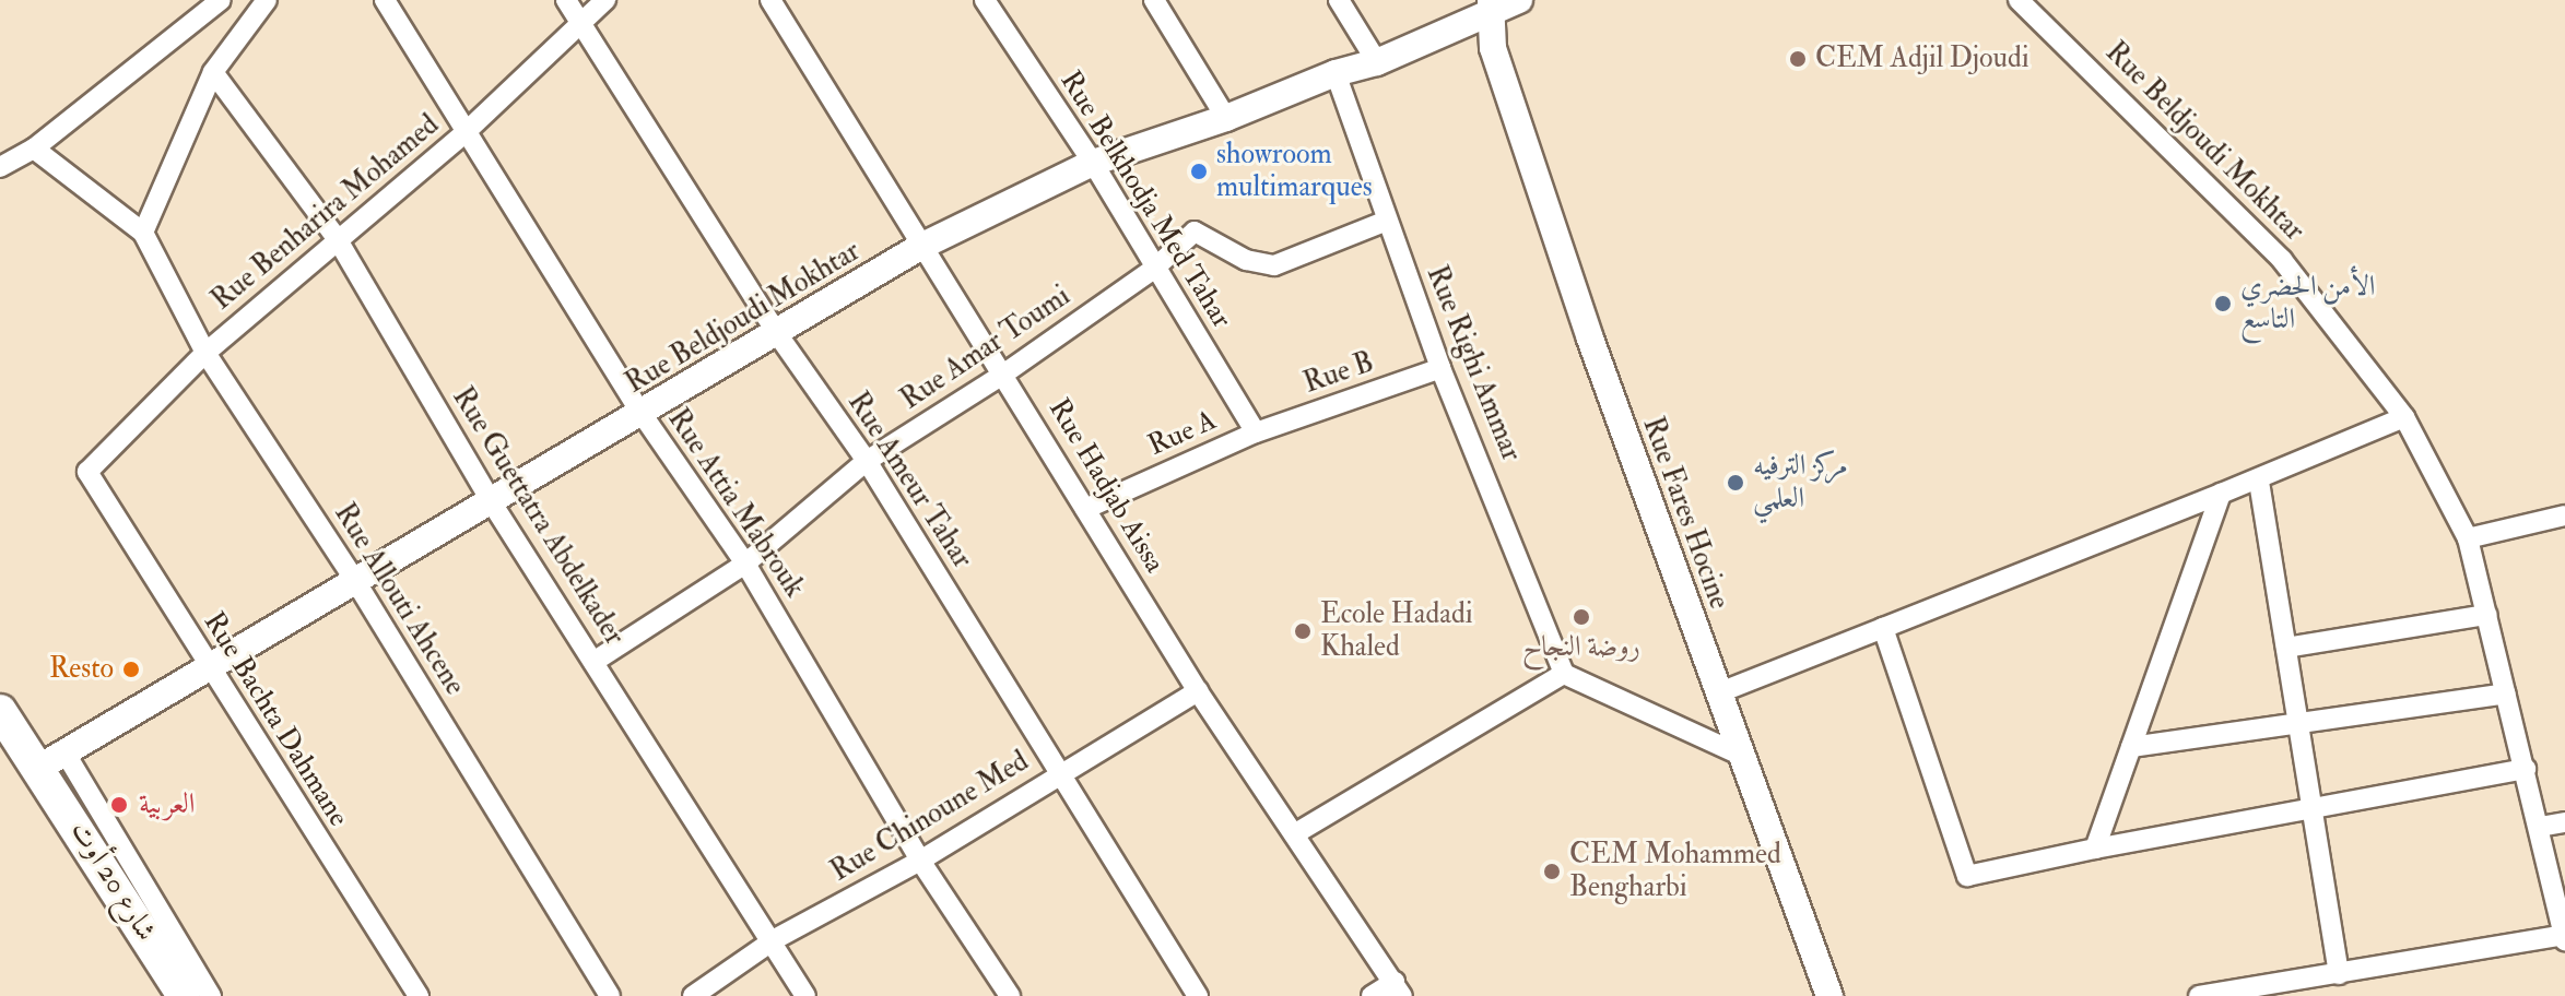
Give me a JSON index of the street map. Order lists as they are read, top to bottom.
{
  "streets": {
    "main road": ["شارع 20 أوت"],
    "street": [
      "Rue Beldjoudi Mokhtar",
      "Rue Belkhodja Med Tahar",
      "Rue Benharira Mohamed",
      "Rue Amar Toumi",
      "Rue Righi Ammar",
      "Rue B",
      "Rue A",
      "Rue Ameur Tahar",
      "Rue Hadjab Aissa",
      "Rue Attia Mabrouk",
      "Rue Fares Hocine",
      "Rue Guettatra Abdelkader",
      "Rue Allouti Ahcene",
      "Rue Bachta Dahmane",
      "Rue Chinoune Med"
    ]
  },
  "crossings": [
    ["Rue Beldjoudi Mokhtar", "Rue Belkhodja Med Tahar"],
    ["Rue Beldjoudi Mokhtar", "Rue Righi Ammar"],
    ["Rue Beldjoudi Mokhtar", "Rue Ameur Tahar"],
    ["Rue Beldjoudi Mokhtar", "Rue Hadjab Aissa"],
    ["Rue Beldjoudi Mokhtar", "Rue Attia Mabrouk"],
    ["Rue Beldjoudi Mokhtar", "Rue Fares Hocine"],
    ["Rue Beldjoudi Mokhtar", "Rue Guettatra Abdelkader"],
    ["Rue Beldjoudi Mokhtar", "Rue Allouti Ahcene"],
    ["Rue Beldjoudi Mokhtar", "Rue Bachta Dahmane"],
    ["Rue Beldjoudi Mokhtar", "شارع 20 أوت"],
    ["Rue Belkhodja Med Tahar", "Rue Amar Toumi"],
    ["Rue Belkhodja Med Tahar", "Rue B"],
    ["Rue Belkhodja Med Tahar", "Rue A"],
    ["Rue Benharira Mohamed", "Rue Ameur Tahar"],
    ["Rue Benharira Mohamed", "Rue Attia Mabrouk"],
    ["Rue Benharira Mohamed", "Rue Guettatra Abdelkader"],
    ["Rue Benharira Mohamed", "Rue Allouti Ahcene"],
    ["Rue Benharira Mohamed", "Rue Bachta Dahmane"],
    ["Rue Amar Toumi", "Rue Righi Ammar"],
    ["Rue Amar Toumi", "Rue Ameur Tahar"],
    ["Rue Amar Toumi", "Rue Hadjab Aissa"],
    ["Rue Amar Toumi", "Rue Attia Mabrouk"],
    ["Rue Amar Toumi", "Rue Guettatra Abdelkader"],
    ["Rue Righi Ammar", "Rue B"],
    ["Rue B", "Rue A"],
    ["Rue A", "Rue Hadjab Aissa"],
    ["Rue Ameur Tahar", "Rue Chinoune Med"],
    ["Rue Hadjab Aissa", "Rue Chinoune Med"],
    ["Rue Attia Mabrouk", "Rue Chinoune Med"],
    ["Rue Guettatra Abdelkader", "Rue Chinoune Med"]
  ],
  "places": [
    "CEM Adjil Djoudi",
    "showroom multimarques",
    "الأمن الحضري التاسع",
    "مركز الترفيه العلمي",
    "روضة النجاح",
    "Ecole Hadadi Khaled",
    "Resto",
    "العربية",
    "CEM Mohammed Bengharbi"
  ]
}
